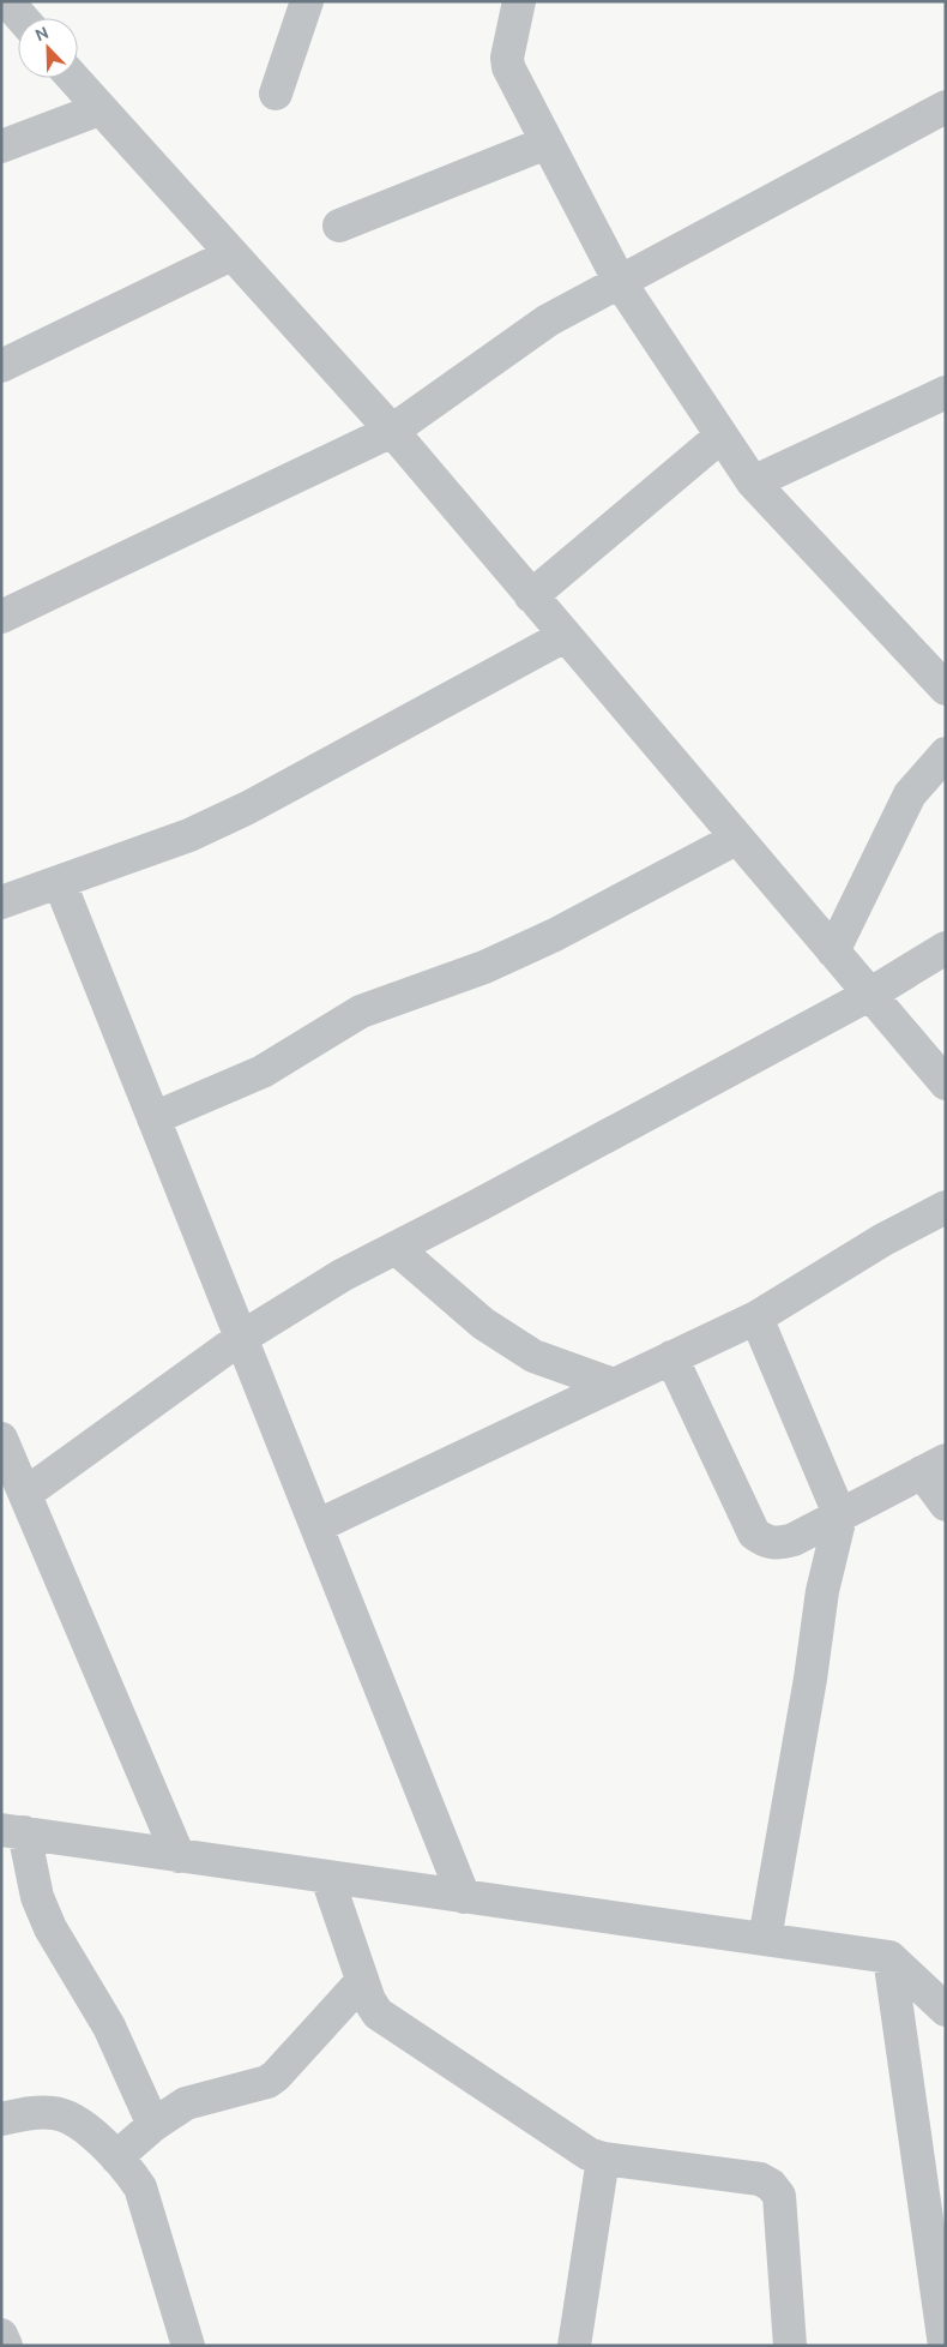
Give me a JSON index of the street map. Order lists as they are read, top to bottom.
{
  "north": "top left"
}
